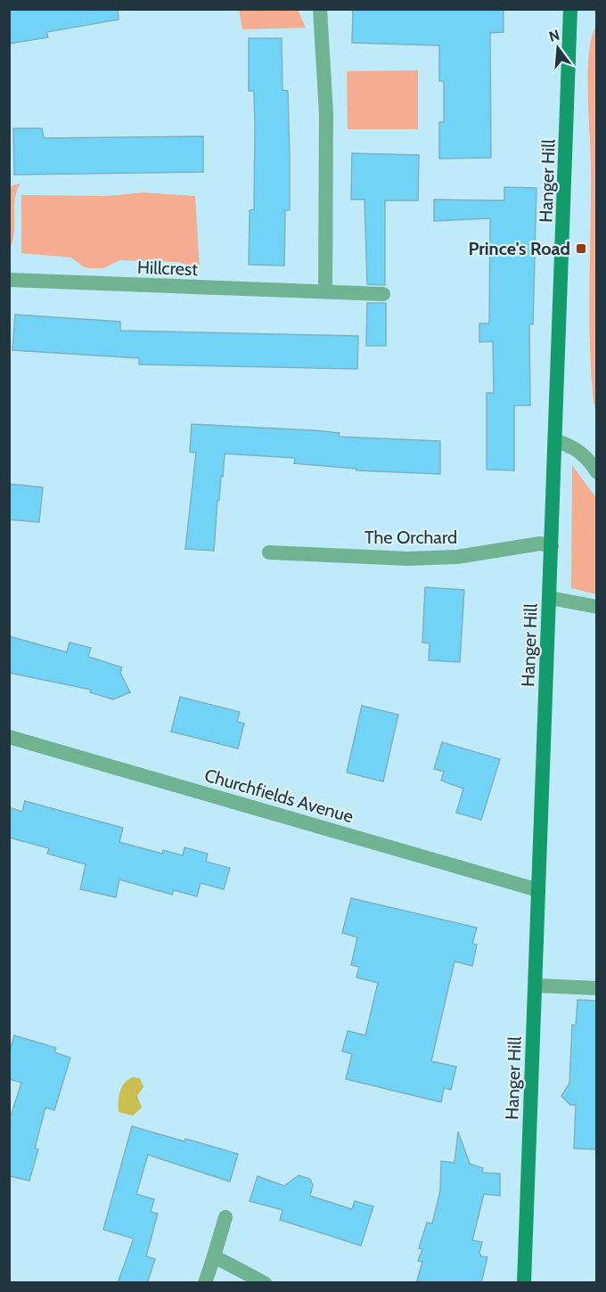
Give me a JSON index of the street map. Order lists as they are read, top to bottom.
{
  "streets": {
    "main road": ["Hanger Hill"],
    "street": ["Hillcrest", "The Orchard", "Churchfields Avenue"]
  },
  "crossings": [
    ["Hanger Hill", "The Orchard"],
    ["Hanger Hill", "Churchfields Avenue"]
  ],
  "places": {
    "transit": ["Prince's Road"]
  },
  "north": "top"
}
